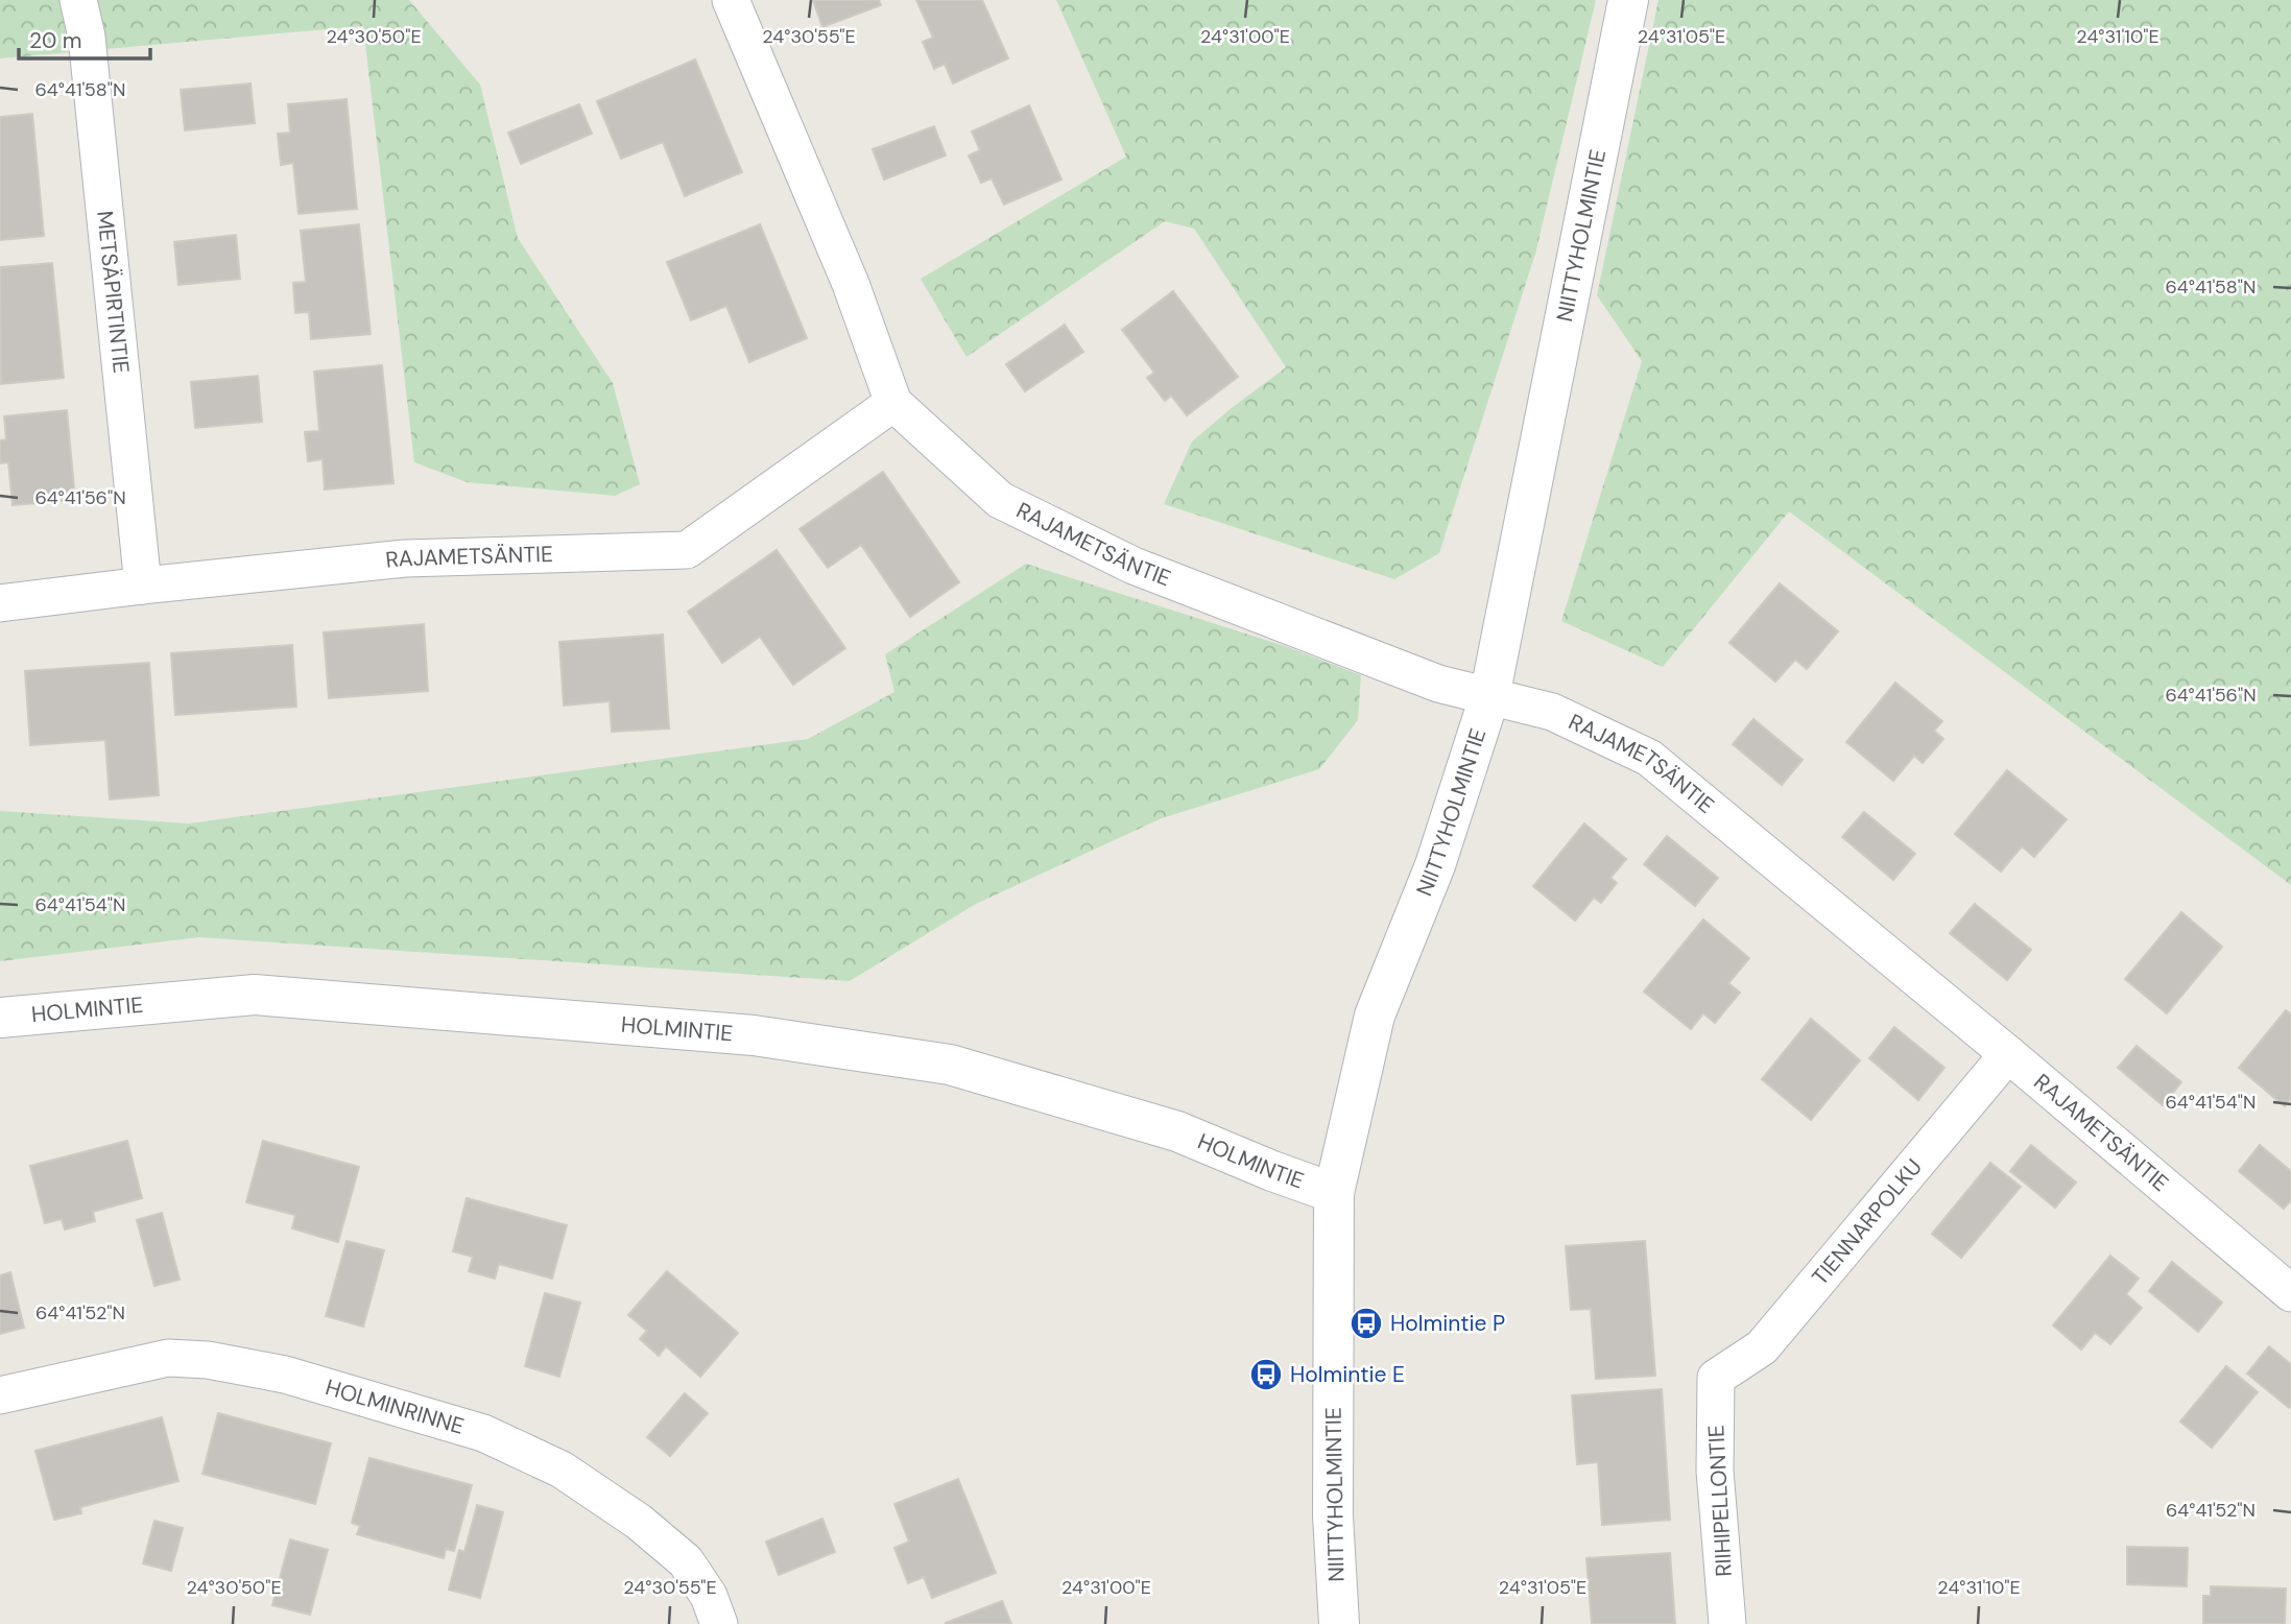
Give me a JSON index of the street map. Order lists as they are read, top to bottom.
{
  "streets": {
    "street": [
      "NIITTYHOLMINTIE",
      "METSÄPIRTINTIE",
      "RAJAMETSÄNTIE",
      "HOLMINTIE",
      "TIENNARPOLKU",
      "HOLMINRINNE",
      "RIIHIPELLONTIE"
    ]
  },
  "crossings": [
    ["NIITTYHOLMINTIE", "RAJAMETSÄNTIE"],
    ["NIITTYHOLMINTIE", "HOLMINTIE"],
    ["METSÄPIRTINTIE", "RAJAMETSÄNTIE"],
    ["RAJAMETSÄNTIE", "TIENNARPOLKU"],
    ["TIENNARPOLKU", "RIIHIPELLONTIE"]
  ],
  "places": {
    "bus stop": ["Holmintie P", "Holmintie E"]
  },
  "scale_bar": "20 m",
  "coordinates": [
    "24°30'50\"E",
    "24°30'55\"E",
    "24°31'00\"E",
    "24°31'05\"E",
    "24°31'10\"E",
    "64°41'58\"N",
    "64°41'56\"N",
    "64°41'54\"N",
    "64°41'52\"N"
  ]
}
